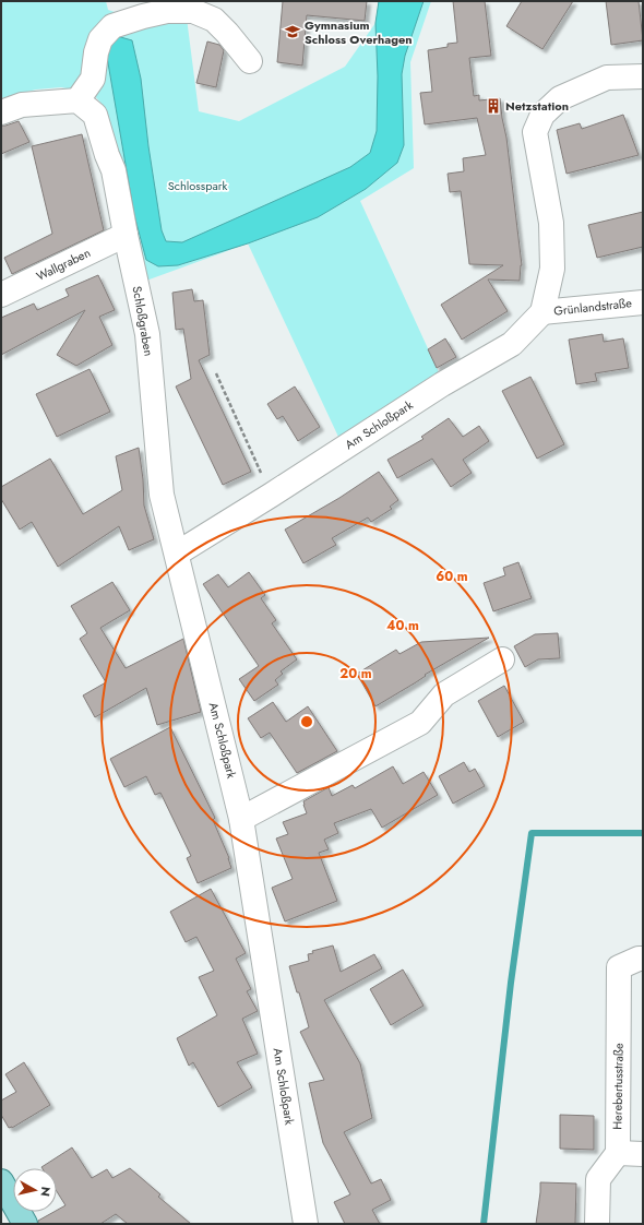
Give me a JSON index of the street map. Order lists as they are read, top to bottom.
{
  "streets": {
    "street": [
      "Wallgraben",
      "Grünlandstraße",
      "Schloßgraben",
      "Am Schloßpark",
      "Herebertusstraße"
    ]
  },
  "crossings": [
    ["Wallgraben", "Schloßgraben"],
    ["Grünlandstraße", "Am Schloßpark"],
    ["Schloßgraben", "Am Schloßpark"]
  ],
  "parks": ["Schlosspark"],
  "places": {
    "school or university": ["Gymnasium Schloss Overhagen"],
    "building": ["Netzstation"]
  },
  "north": "right",
  "rings": ["60 m", "40 m", "20 m"]
}
